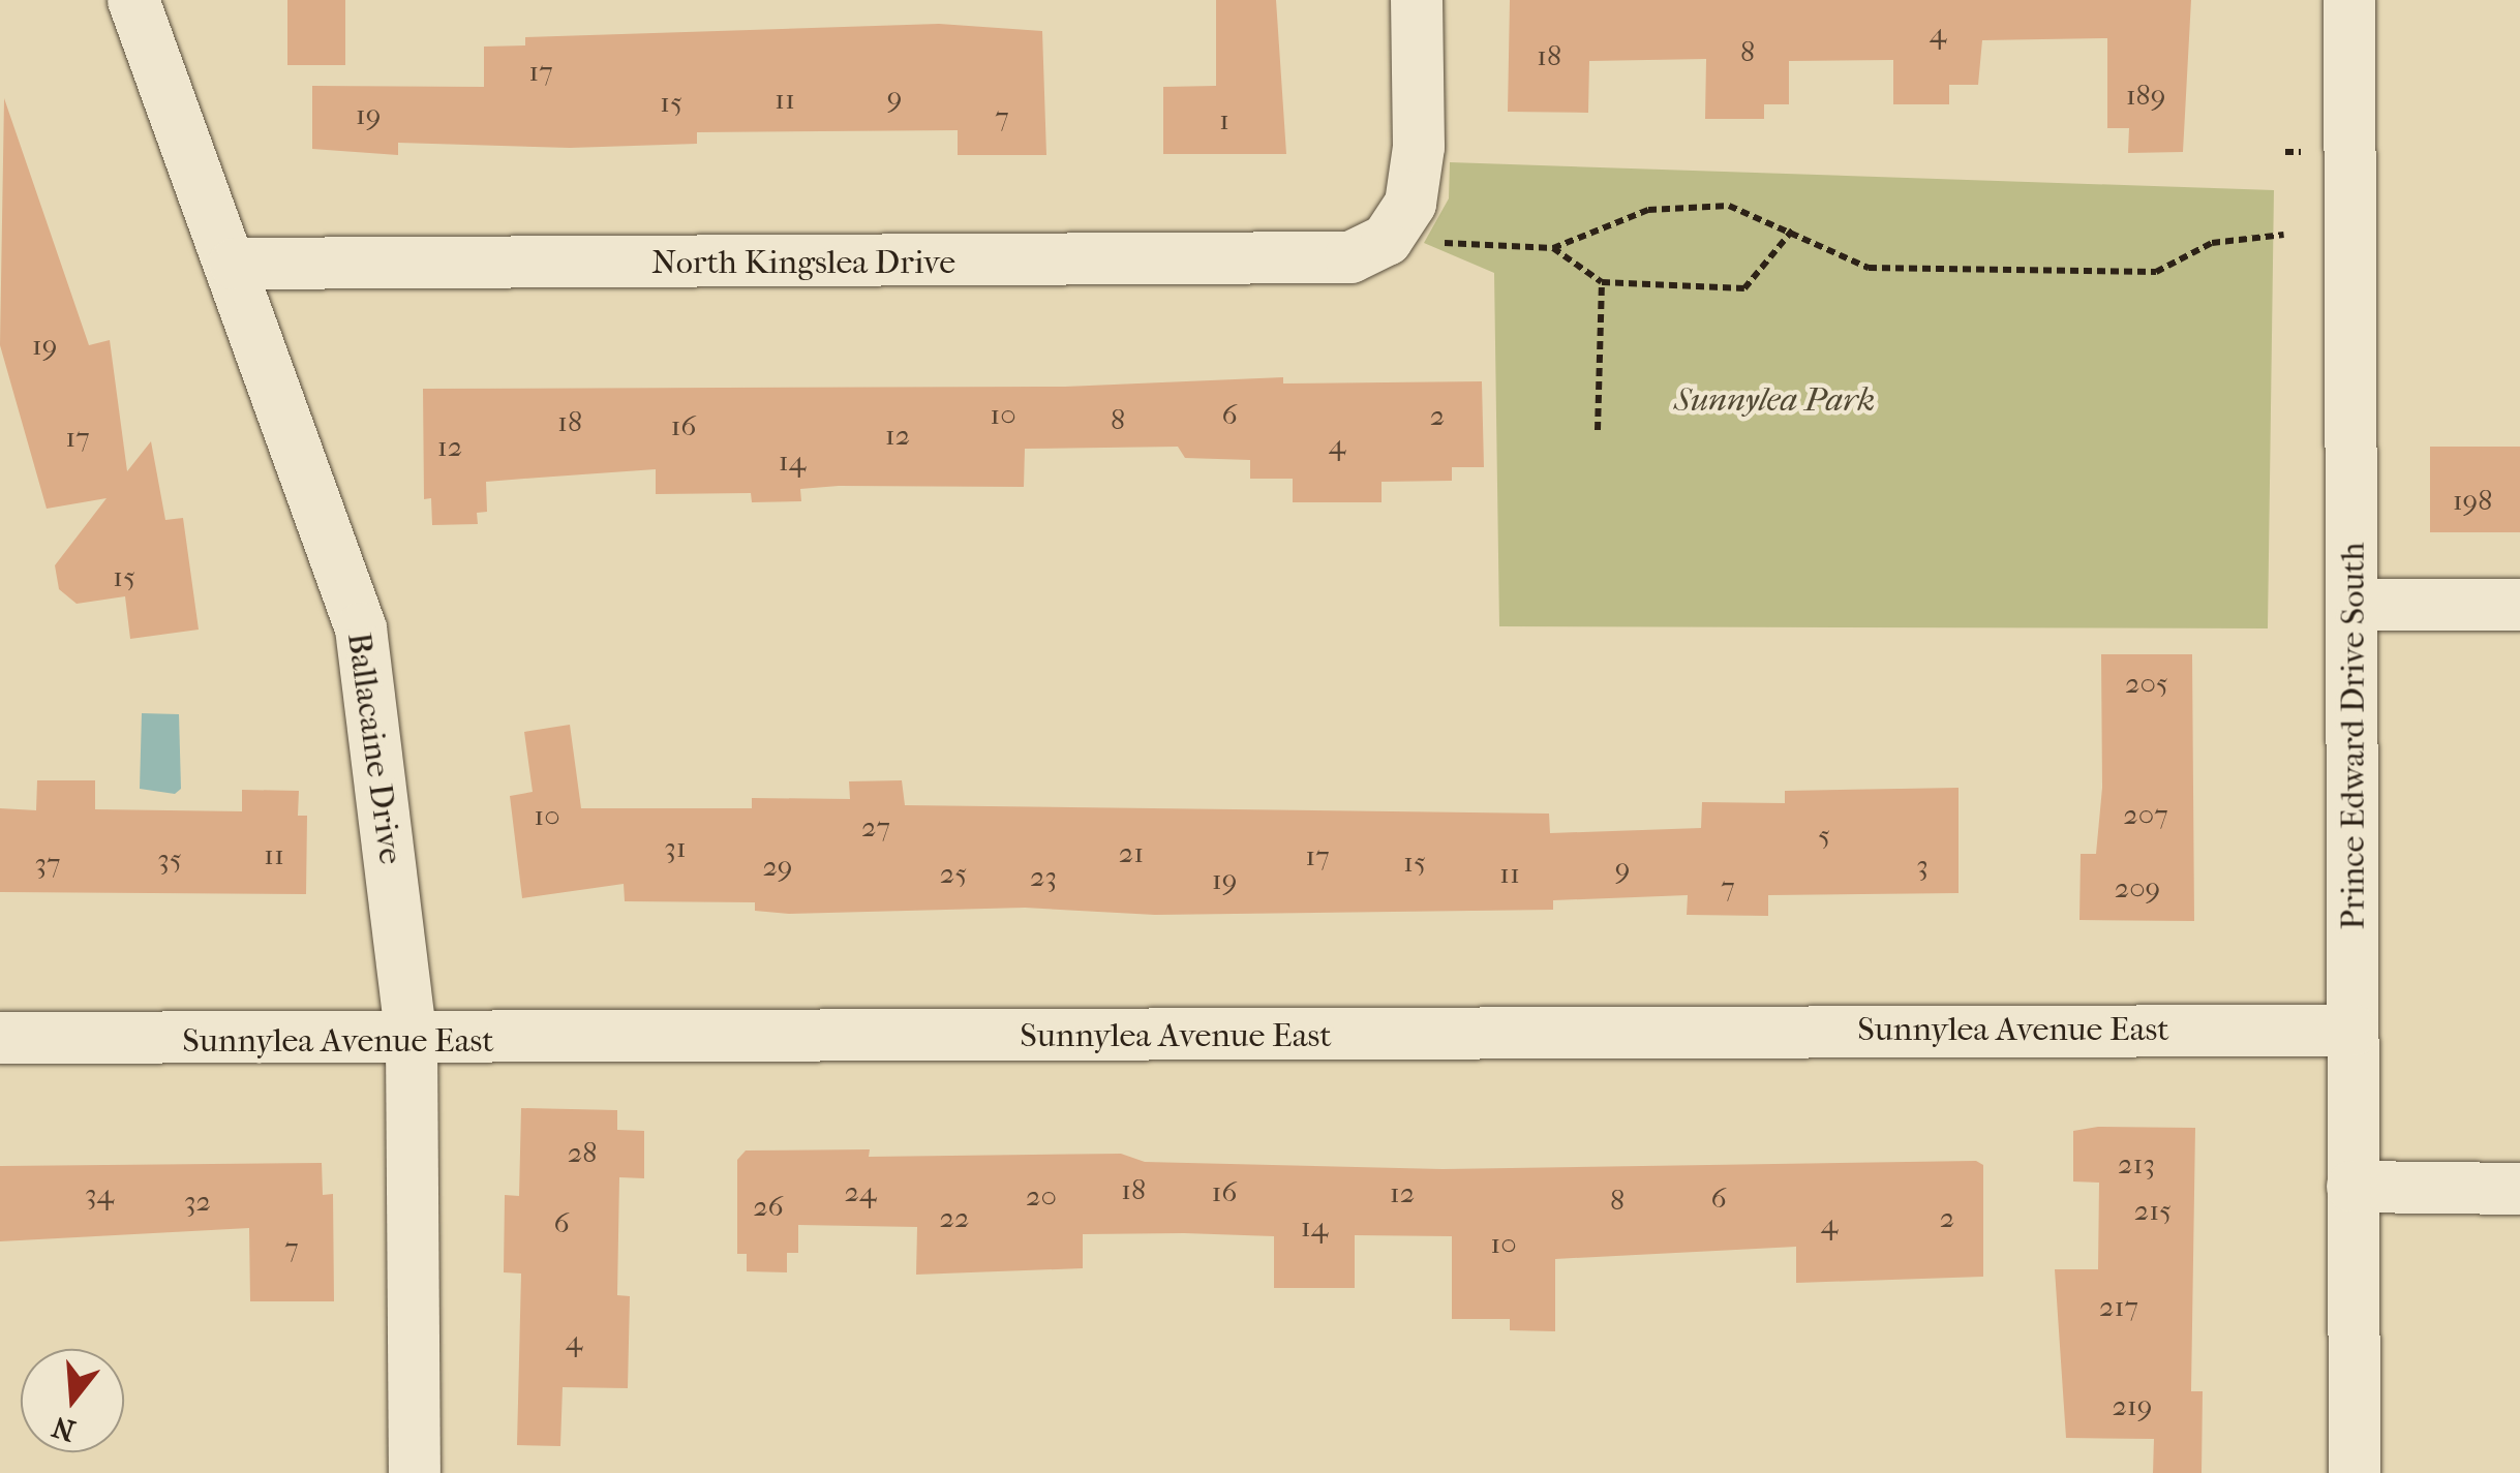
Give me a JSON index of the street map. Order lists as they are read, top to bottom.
{
  "streets": {
    "street": [
      "North Kingslea Drive",
      "Prince Edward Drive South",
      "Ballacaine Drive",
      "Sunnylea Avenue East"
    ]
  },
  "crossings": [
    ["North Kingslea Drive", "Ballacaine Drive"],
    ["Prince Edward Drive South", "Sunnylea Avenue East"],
    ["Ballacaine Drive", "Sunnylea Avenue East"]
  ],
  "parks": ["Sunnylea Park"],
  "house_numbers": [
    "4",
    "8",
    "18",
    "17",
    "189",
    "9",
    "11",
    "15",
    "19",
    "7",
    "1",
    "19",
    "10",
    "6",
    "2",
    "8",
    "18",
    "16",
    "12",
    "17",
    "4",
    "12",
    "14",
    "198",
    "15",
    "205",
    "207",
    "10",
    "27",
    "5",
    "31",
    "21",
    "11",
    "17",
    "35",
    "15",
    "37",
    "3",
    "29",
    "9",
    "25",
    "11",
    "23",
    "19",
    "7",
    "209",
    "28",
    "213",
    "18",
    "24",
    "16",
    "12",
    "34",
    "20",
    "6",
    "8",
    "32",
    "26",
    "215",
    "22",
    "2",
    "6",
    "4",
    "14",
    "10",
    "7",
    "217",
    "4",
    "219"
  ],
  "north": "bottom"
}
